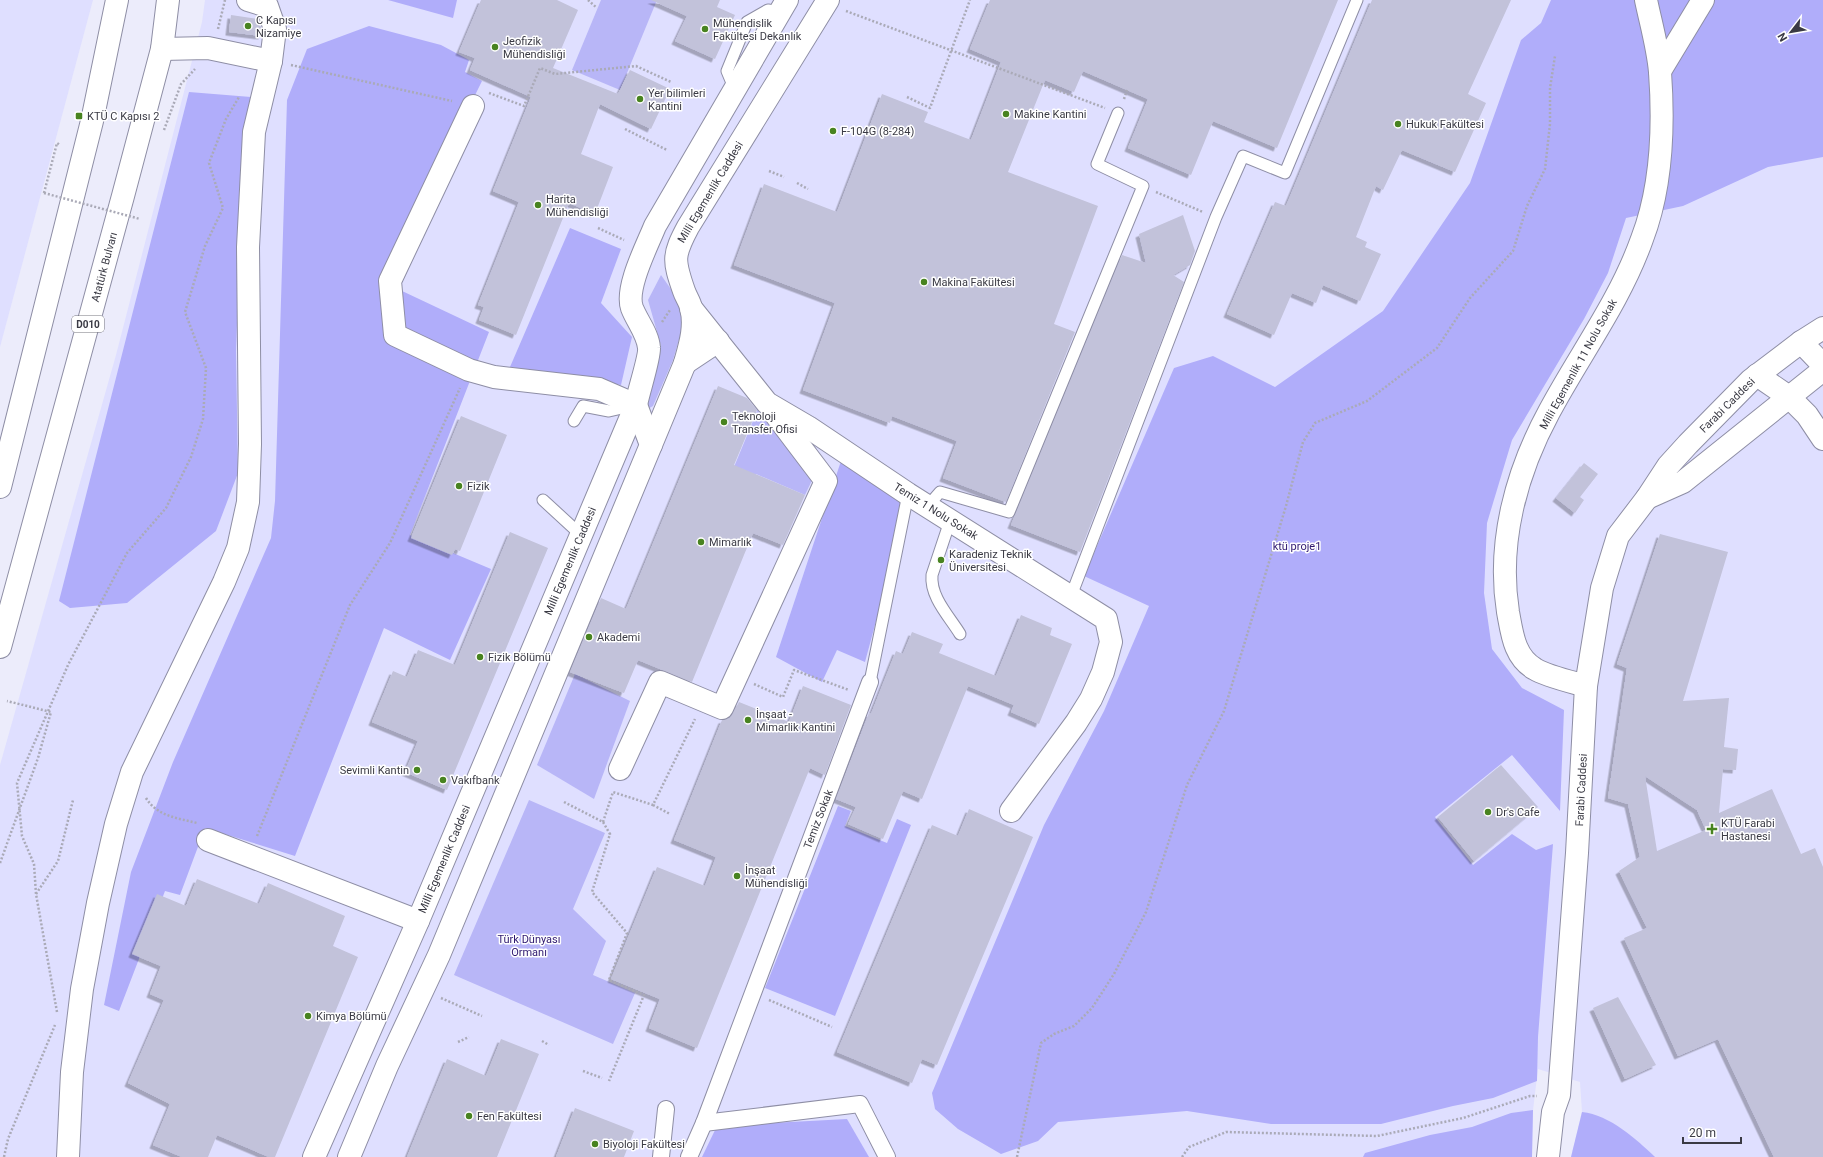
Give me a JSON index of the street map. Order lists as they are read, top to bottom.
{
  "streets": {
    "main road": [
      "Milli Egemenlik Caddesi",
      "Atatürk Bulvarı",
      "D010",
      "Milli Egemenlik 11 Nolu Sokak",
      "Farabi Caddesi",
      "Temiz 1 Nolu Sokak"
    ],
    "street": ["Temiz Sokak"]
  },
  "crossings": [
    ["Milli Egemenlik Caddesi", "Temiz 1 Nolu Sokak"],
    ["Milli Egemenlik 11 Nolu Sokak", "Farabi Caddesi"],
    ["Temiz 1 Nolu Sokak", "Temiz Sokak"]
  ],
  "parks": ["ktü proje1", "Türk Dünyası Ormanı"],
  "places": {
    "other": [
      "C Kapısı Nizamiye",
      "Mühendislik Fakültesi Dekanlık",
      "Jeofizik Mühendisliği",
      "Yer bilimleri Kantini",
      "Makine Kantini",
      "Hukuk Fakültesi",
      "F-104G (8-284)",
      "Harita Mühendisliği",
      "Makina Fakültesi",
      "Teknoloji Transfer Ofisi",
      "Fizik",
      "Mimarlık",
      "Karadeniz Teknik Üniversitesi",
      "Akademi",
      "Fizik Bölümü",
      "İnşaat - Mimarlik Kantini",
      "Sevimli Kantin",
      "Vakıfbank",
      "Dr's Cafe",
      "İnşaat Mühendisliği",
      "Kimya Bölümü",
      "Fen Fakültesi",
      "Biyoloji Fakültesi"
    ],
    "transit": ["KTÜ C Kapısı 2"],
    "health": ["KTÜ Farabi Hastanesi"]
  },
  "scale_bar": "20 m",
  "north": "bottom left"
}
